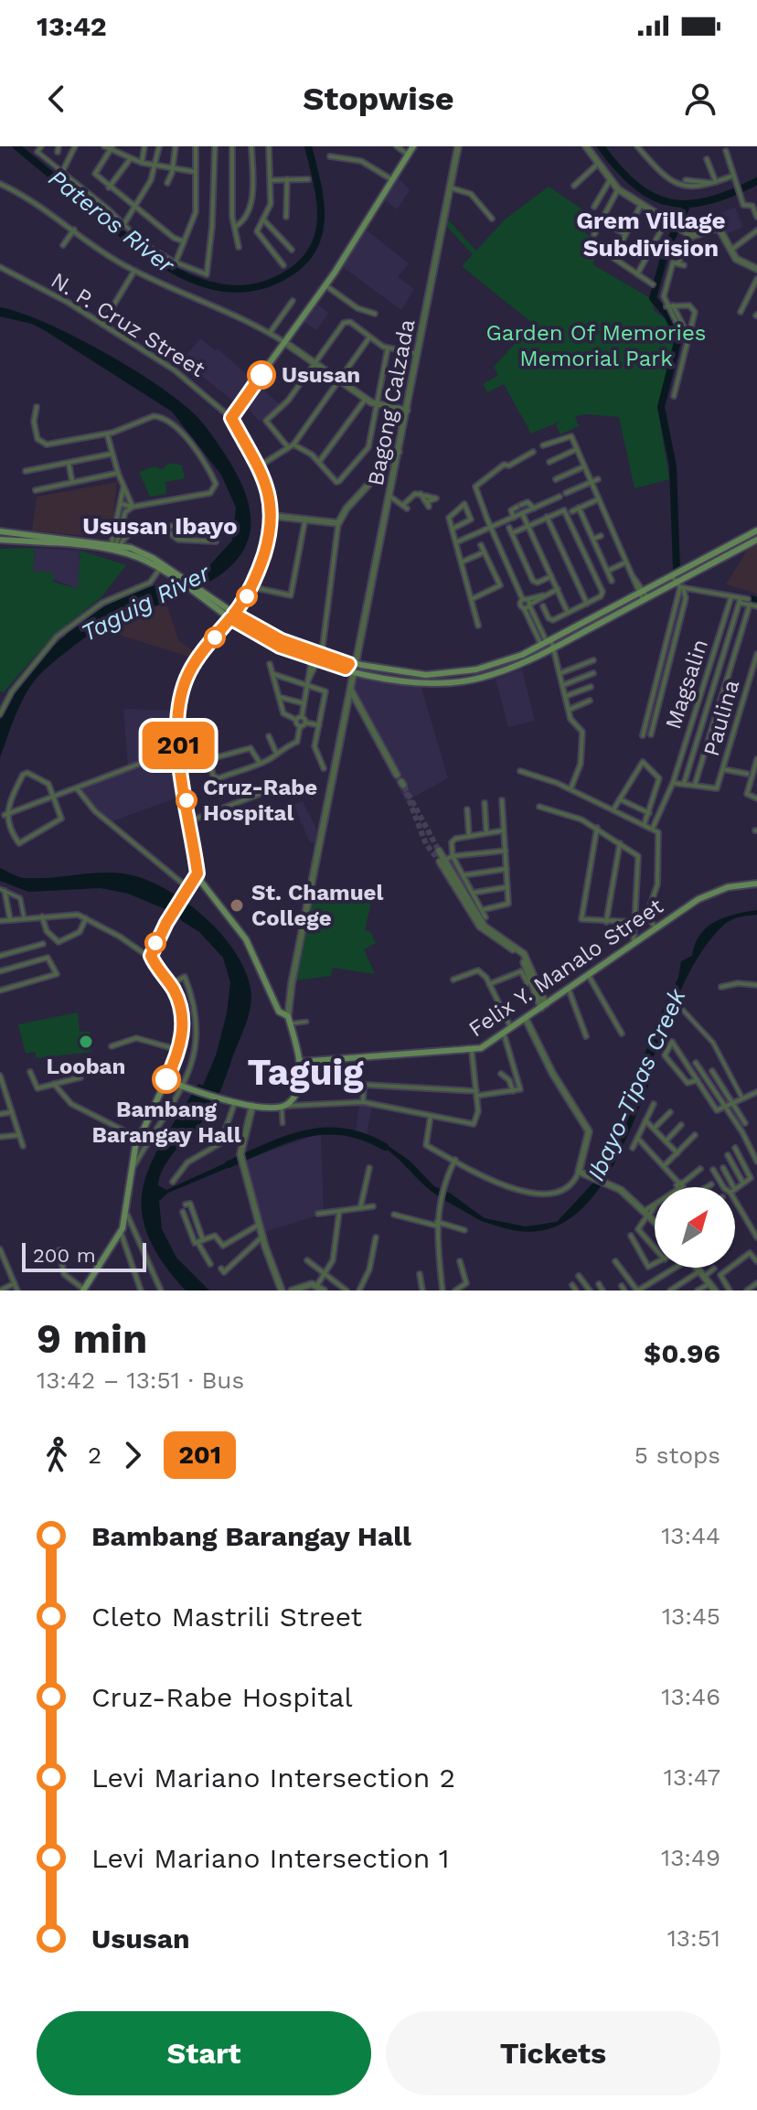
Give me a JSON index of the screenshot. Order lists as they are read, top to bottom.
{
  "streets": {
    "main road": ["Felix Y. Manalo Street"],
    "street": [
      "N. P. Cruz Street",
      "Bagong Calzada",
      "Magsalin",
      "Paulina"
    ]
  },
  "districts": ["Grem Village Subdivision", "Ususan Ibayo", "Taguig"],
  "water": ["Pateros River", "Taguig River", "Ibayo-Tipas Creek"],
  "parks": ["Garden Of Memories Memorial Park"],
  "places": [
    "Ususan",
    "Cruz-Rabe Hospital",
    "St. Chamuel College",
    "Looban",
    "Bambang Barangay Hall"
  ],
  "lines": ["bus line 201"],
  "scale_bar": "200 m",
  "north": "top right",
  "page": {
    "status": "13:42",
    "header": "Stopwise",
    "on_map": "201",
    "scale": "200 m",
    "heading": ["9 min", "13:42 – 13:51 · Bus", "$0.96"],
    "legs": ["2", "201", "5 stops"],
    "list": [
      {
        "name": "Bambang Barangay Hall",
        "value": "13:44"
      },
      {
        "name": "Cleto Mastrili Street",
        "value": "13:45"
      },
      {
        "name": "Cruz-Rabe Hospital",
        "value": "13:46"
      },
      {
        "name": "Levi Mariano Intersection 2",
        "value": "13:47"
      },
      {
        "name": "Levi Mariano Intersection 1",
        "value": "13:49"
      },
      {
        "name": "Ususan",
        "value": "13:51"
      }
    ],
    "buttons": ["Start", "Tickets"]
  }
}
